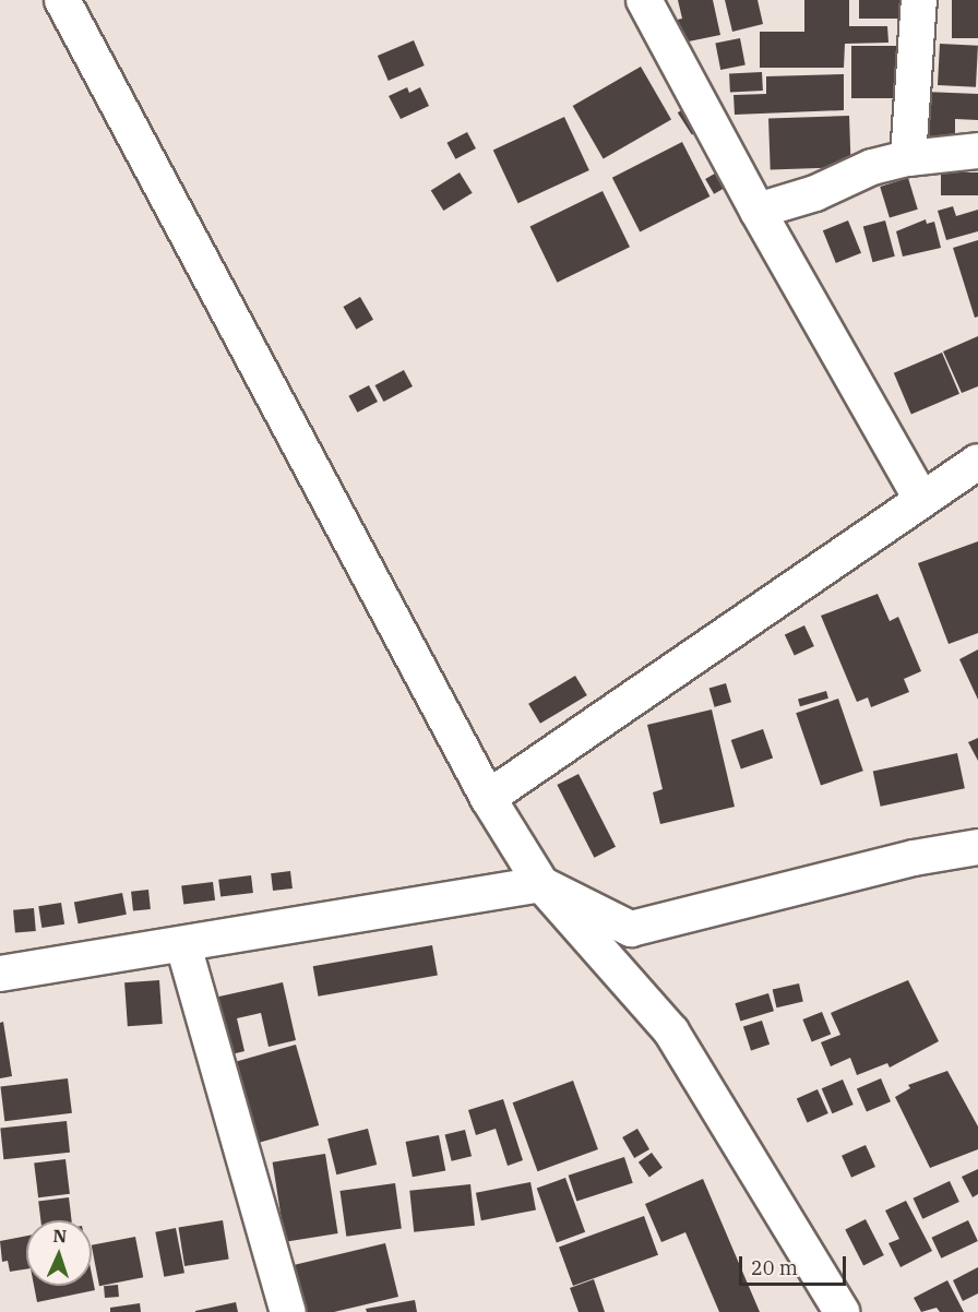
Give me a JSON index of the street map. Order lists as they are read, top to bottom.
{
  "scale_bar": "20 m",
  "north": "top"
}
